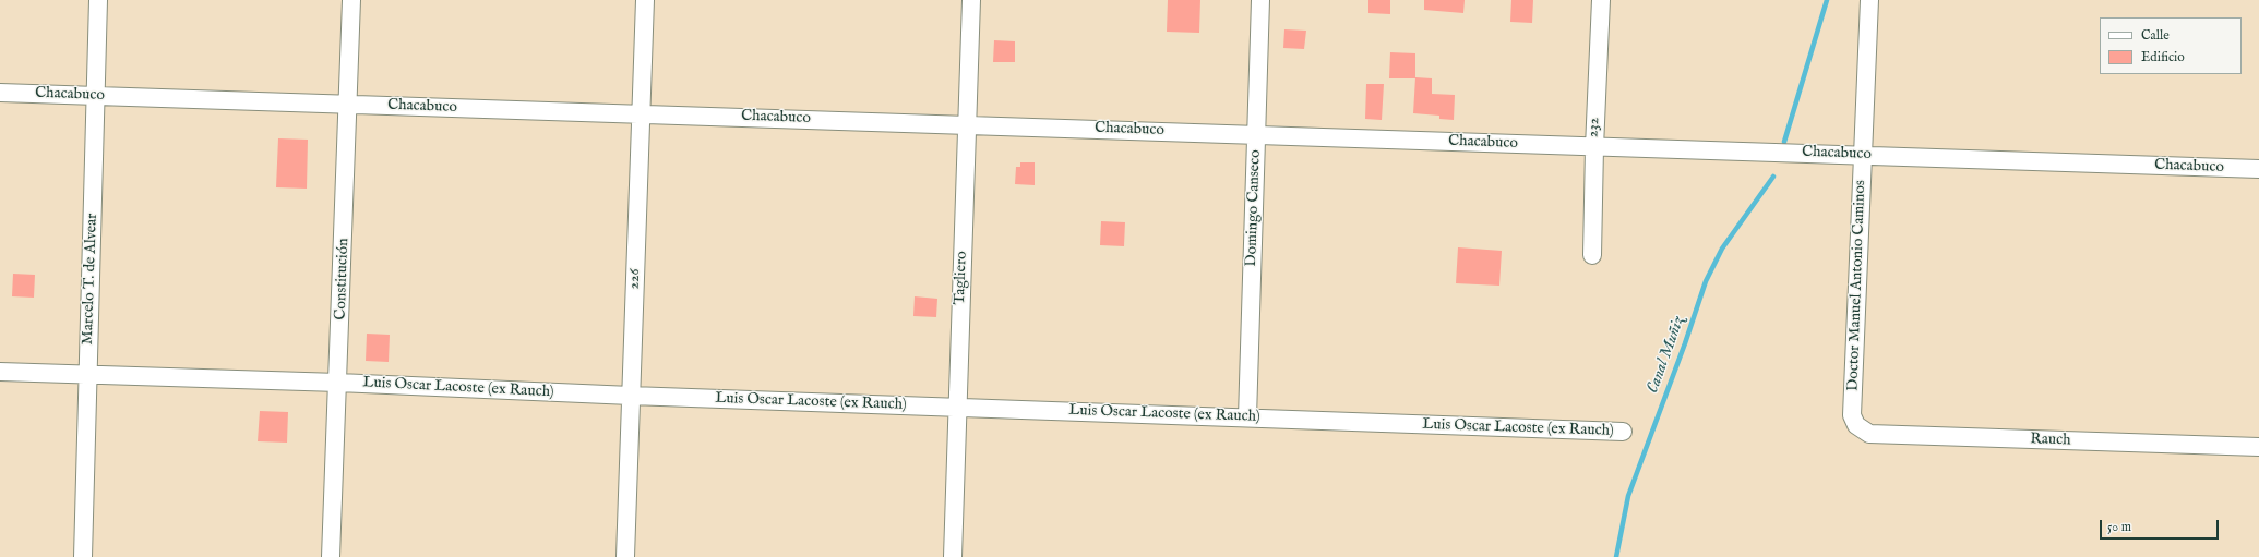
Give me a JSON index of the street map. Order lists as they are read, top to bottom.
{
  "streets": {
    "street": [
      "Chacabuco",
      "232",
      "Domingo Canseco",
      "Tagliero",
      "Marcelo T. de Alvear",
      "Constitución",
      "226",
      "Doctor Manuel Antonio Caminos",
      "Luis Oscar Lacoste (ex Rauch)",
      "Rauch"
    ]
  },
  "crossings": [
    ["Chacabuco", "232"],
    ["Chacabuco", "Domingo Canseco"],
    ["Chacabuco", "Tagliero"],
    ["Chacabuco", "Marcelo T. de Alvear"],
    ["Chacabuco", "Constitución"],
    ["Chacabuco", "226"],
    ["Chacabuco", "Doctor Manuel Antonio Caminos"],
    ["Domingo Canseco", "Luis Oscar Lacoste (ex Rauch)"],
    ["Tagliero", "Luis Oscar Lacoste (ex Rauch)"],
    ["Marcelo T. de Alvear", "Luis Oscar Lacoste (ex Rauch)"],
    ["Constitución", "Luis Oscar Lacoste (ex Rauch)"],
    ["226", "Luis Oscar Lacoste (ex Rauch)"],
    ["Doctor Manuel Antonio Caminos", "Rauch"]
  ],
  "water": ["Canal Muñiz"],
  "legend": ["Calle", "Edificio"],
  "scale_bar": "50 m"
}
